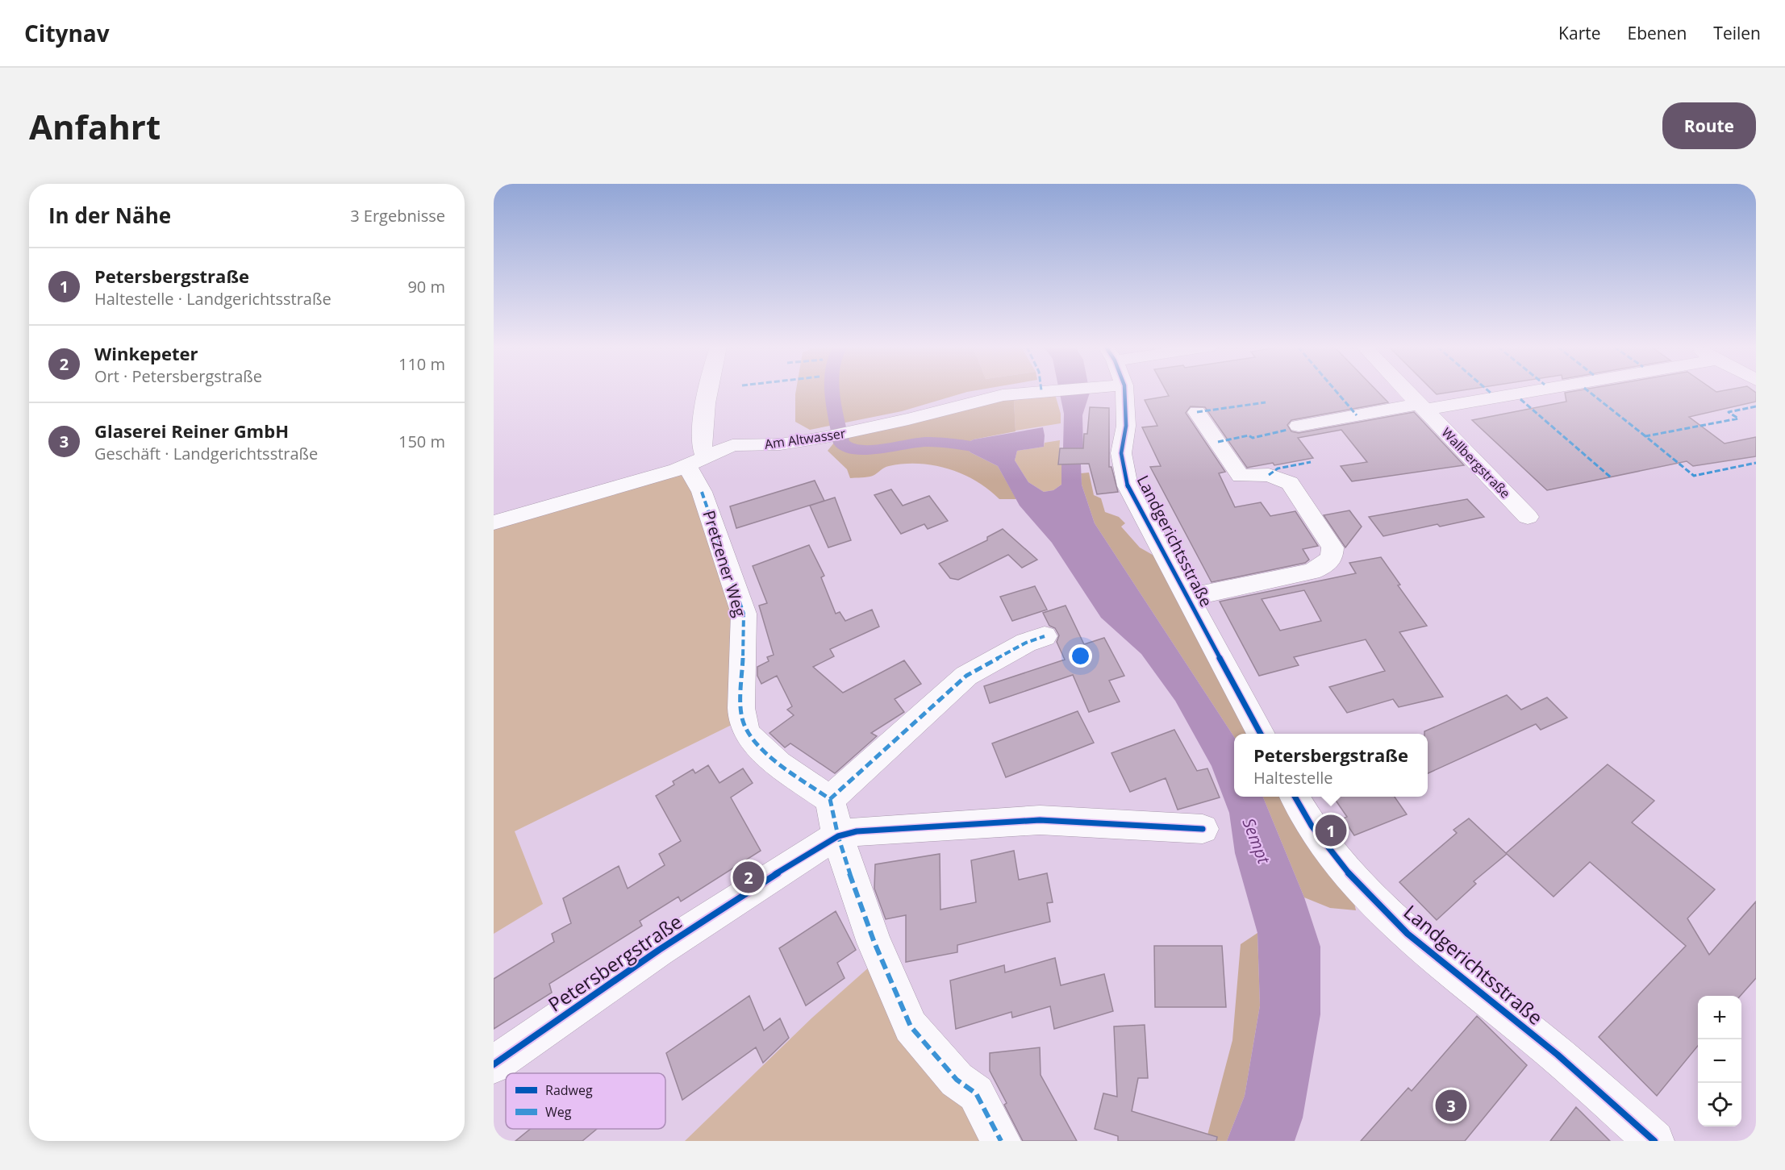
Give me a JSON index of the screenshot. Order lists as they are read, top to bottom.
{
  "streets": {
    "street": [
      "Am Altwasser",
      "Wallbergstraße",
      "Landgerichtsstraße",
      "Pretzener Weg",
      "Petersbergstraße"
    ]
  },
  "crossings": [
    ["Am Altwasser", "Pretzener Weg"]
  ],
  "water": ["Sempt"],
  "legend": ["Radweg", "Weg"],
  "page": {
    "header": "Citynav",
    "nav": ["Karte", "Ebenen", "Teilen"],
    "buttons": "Route",
    "title": "Anfahrt",
    "heading": ["In der Nähe", "3 Ergebnisse"],
    "list": [
      {
        "mark": "1",
        "name": "Petersbergstraße",
        "note": "Haltestelle · Landgerichtsstraße",
        "value": "90 m"
      },
      {
        "mark": "2",
        "name": "Winkepeter",
        "note": "Ort · Petersbergstraße",
        "value": "110 m"
      },
      {
        "mark": "3",
        "name": "Glaserei Reiner GmbH",
        "note": "Geschäft · Landgerichtsstraße",
        "value": "150 m"
      }
    ],
    "popup": ["Petersbergstraße", "Haltestelle"],
    "pins": ["1", "2", "3"],
    "map_buttons": ["+", "−"]
  }
}
